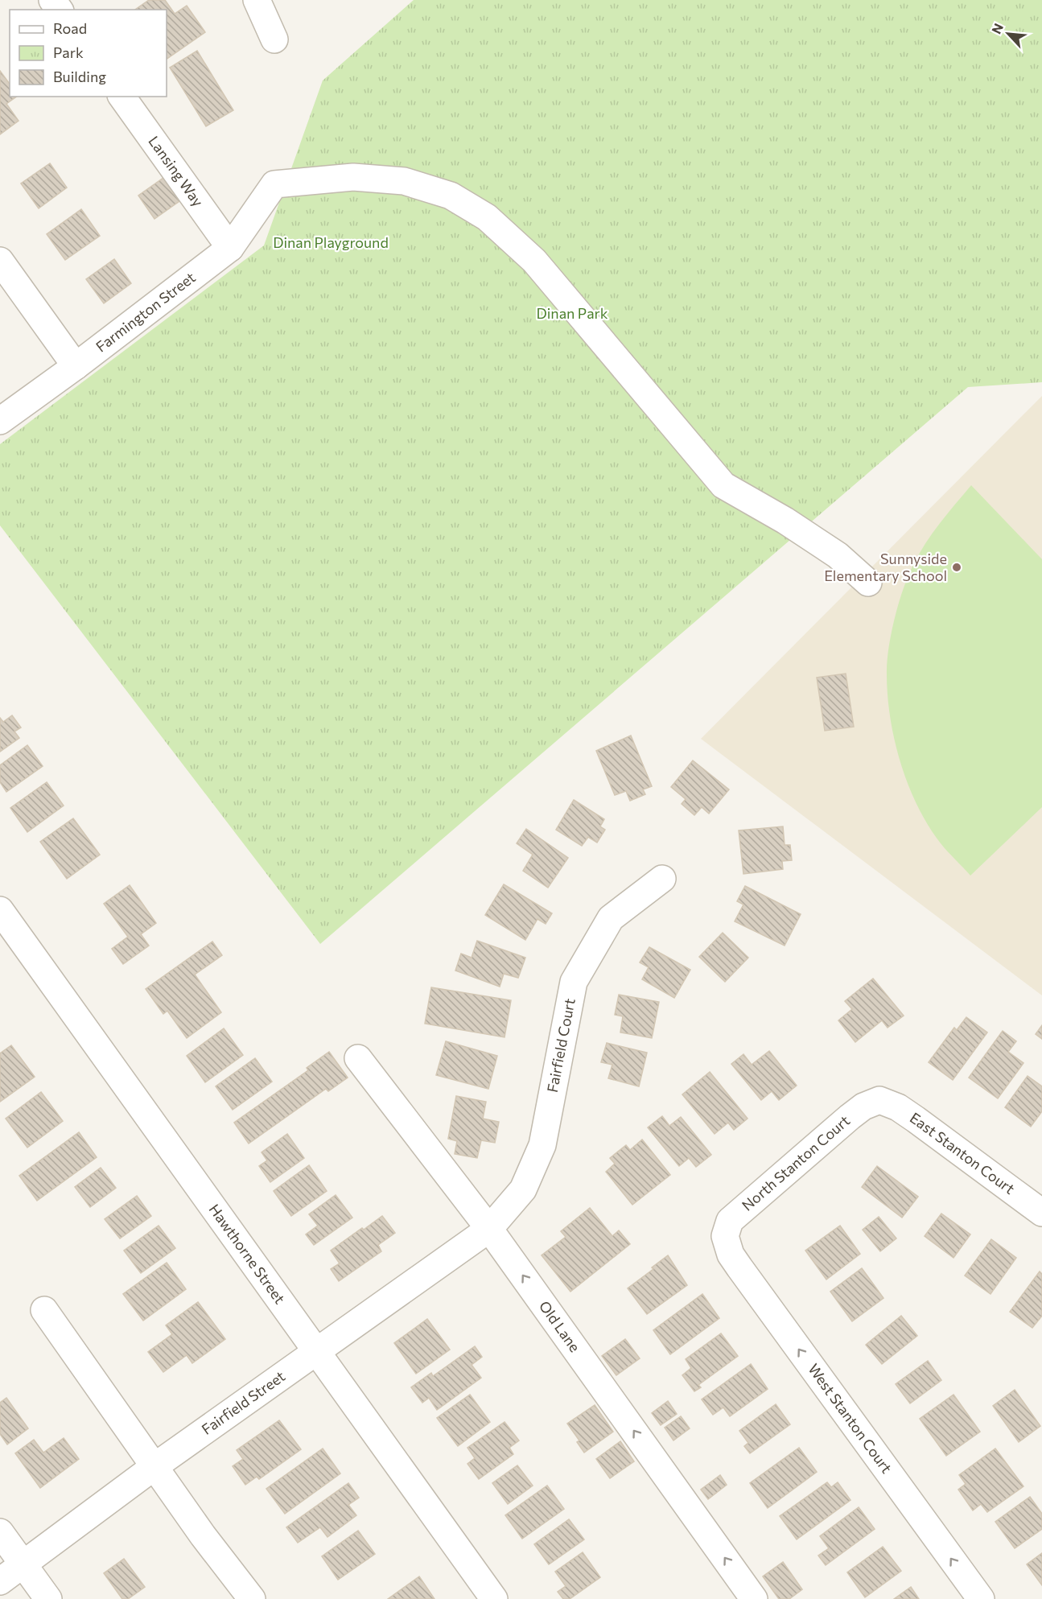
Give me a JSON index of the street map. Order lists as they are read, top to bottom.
{
  "streets": {
    "street": [
      "Lansing Way",
      "Farmington Street",
      "Fairfield Court",
      "East Stanton Court",
      "North Stanton Court",
      "Hawthorne Street",
      "Old Lane",
      "Fairfield Street",
      "West Stanton Court"
    ]
  },
  "crossings": [
    ["Lansing Way", "Farmington Street"],
    ["Fairfield Court", "Old Lane"],
    ["Fairfield Court", "Fairfield Street"],
    ["East Stanton Court", "North Stanton Court"],
    ["North Stanton Court", "West Stanton Court"],
    ["Hawthorne Street", "Fairfield Street"],
    ["Old Lane", "Fairfield Street"]
  ],
  "one_way": ["Old Lane", "West Stanton Court"],
  "parks": ["Dinan Playground", "Dinan Park"],
  "places": ["Sunnyside Elementary School"],
  "legend": ["Road", "Park", "Building"],
  "north": "top left"
}
